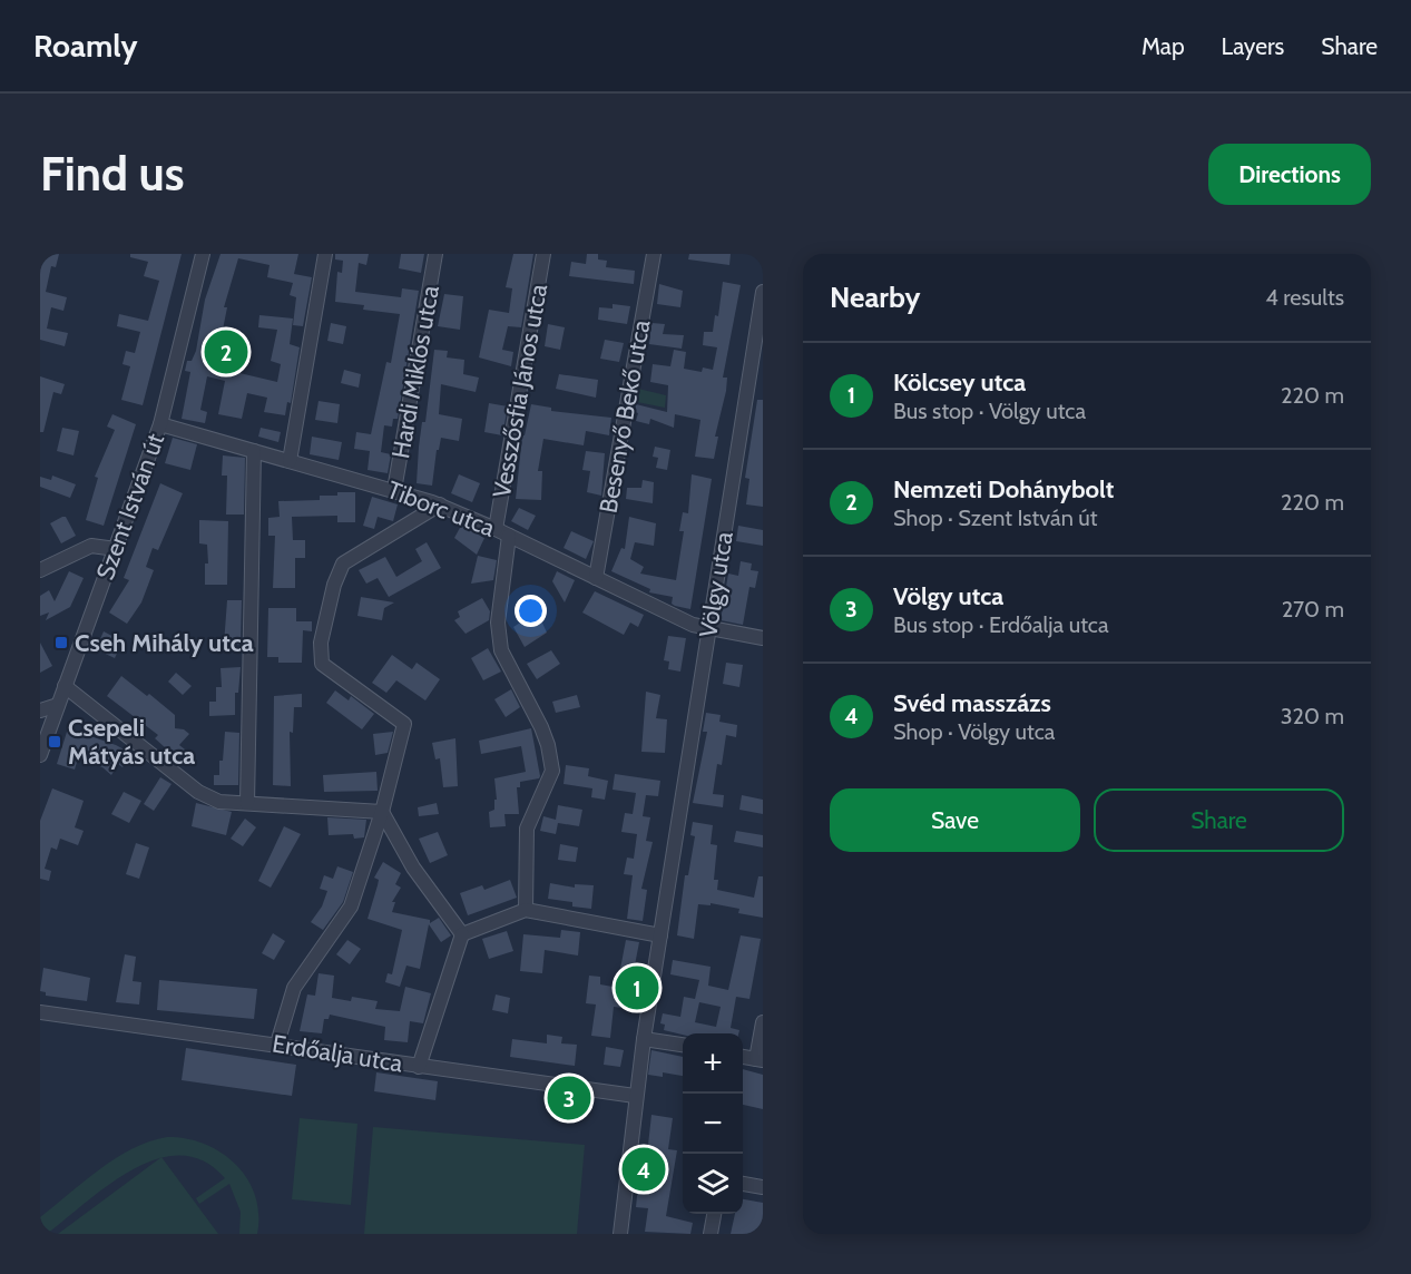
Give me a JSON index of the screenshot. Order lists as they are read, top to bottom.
{
  "streets": {
    "street": [
      "Hardi Miklós utca",
      "Vesszősfia János utca",
      "Besenyő Bekő utca",
      "Szent István út",
      "Tiborc utca",
      "Völgy utca",
      "Erdőalja utca"
    ]
  },
  "crossings": [
    ["Hardi Miklós utca", "Tiborc utca"],
    ["Vesszősfia János utca", "Tiborc utca"],
    ["Besenyő Bekő utca", "Tiborc utca"],
    ["Szent István út", "Tiborc utca"],
    ["Tiborc utca", "Völgy utca"],
    ["Völgy utca", "Erdőalja utca"]
  ],
  "places": {
    "transit": ["Cseh Mihály utca", "Csepeli Mátyás utca"]
  },
  "page": {
    "header": "Roamly",
    "nav": ["Map", "Layers", "Share"],
    "buttons": [
      "Directions",
      ["Save", "Share"]
    ],
    "title": "Find us",
    "heading": ["Nearby", "4 results"],
    "pins": [
      "2",
      "1",
      "3",
      "4"
    ],
    "list": [
      {
        "mark": "1",
        "name": "Kölcsey utca",
        "note": "Bus stop · Völgy utca",
        "value": "220 m"
      },
      {
        "mark": "2",
        "name": "Nemzeti Dohánybolt",
        "note": "Shop · Szent István út",
        "value": "220 m"
      },
      {
        "mark": "3",
        "name": "Völgy utca",
        "note": "Bus stop · Erdőalja utca",
        "value": "270 m"
      },
      {
        "mark": "4",
        "name": "Svéd masszázs",
        "note": "Shop · Völgy utca",
        "value": "320 m"
      }
    ],
    "map_buttons": ["+", "−"]
  }
}
